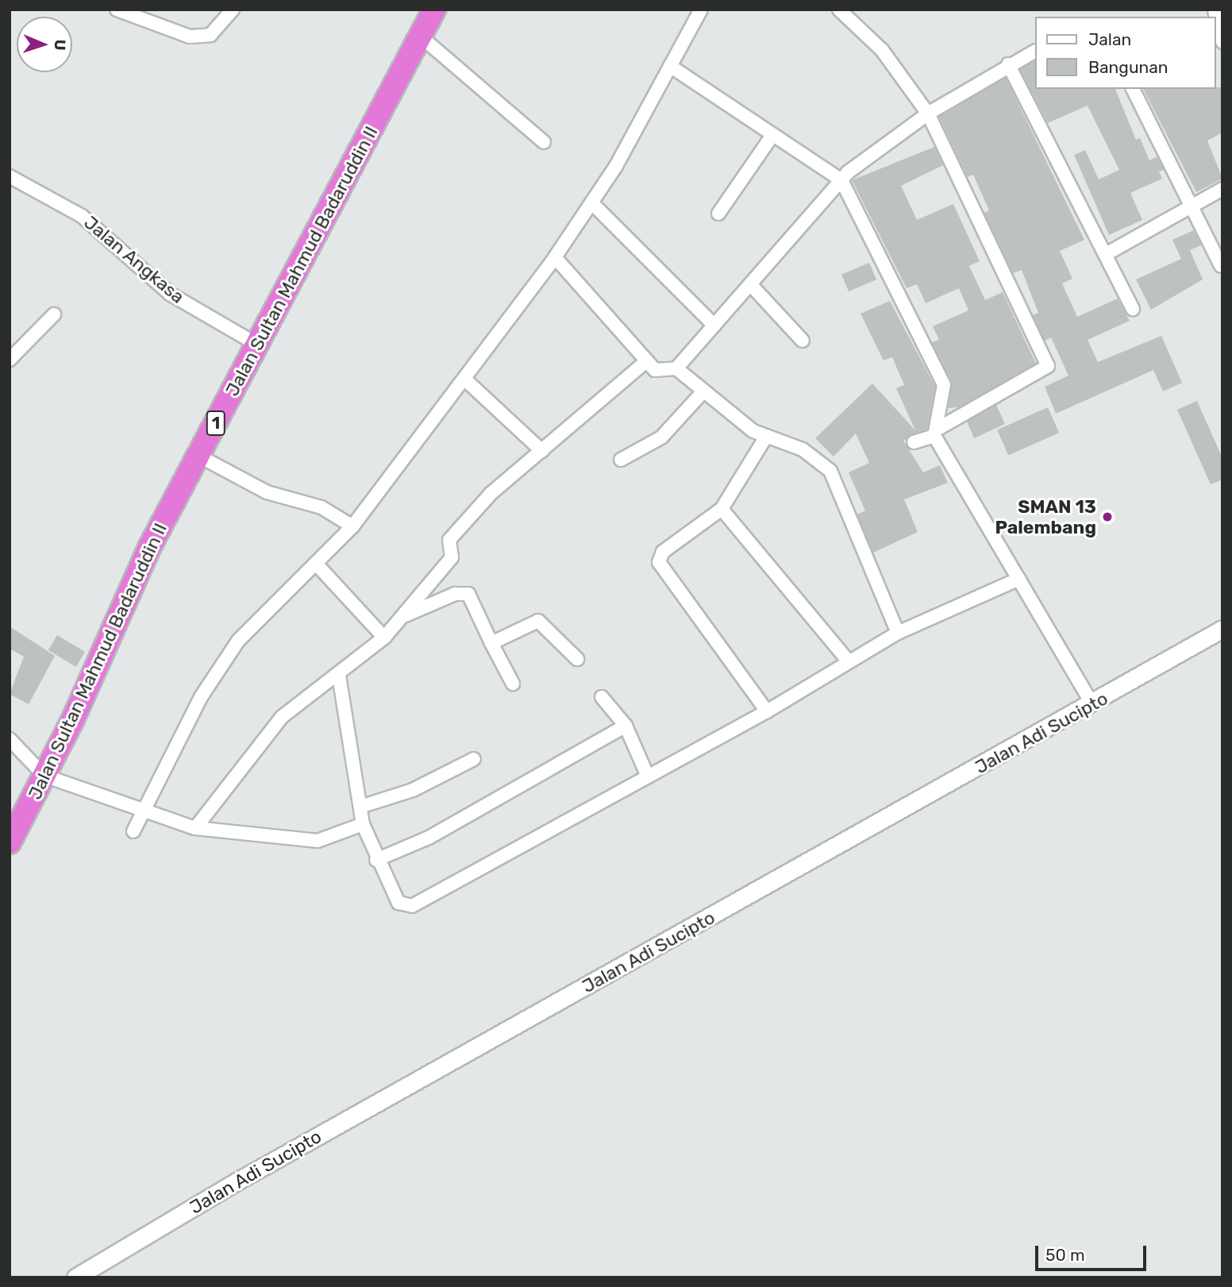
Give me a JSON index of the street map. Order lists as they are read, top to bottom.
{
  "streets": {
    "highway": ["Jalan Sultan Mahmud Badaruddin II", "1"],
    "street": ["Jalan Angkasa", "Jalan Adi Sucipto"]
  },
  "crossings": [
    ["Jalan Angkasa", "Jalan Sultan Mahmud Badaruddin II"]
  ],
  "places": ["SMAN 13 Palembang"],
  "legend": ["Jalan", "Bangunan"],
  "scale_bar": "50 m",
  "north": "right"
}
